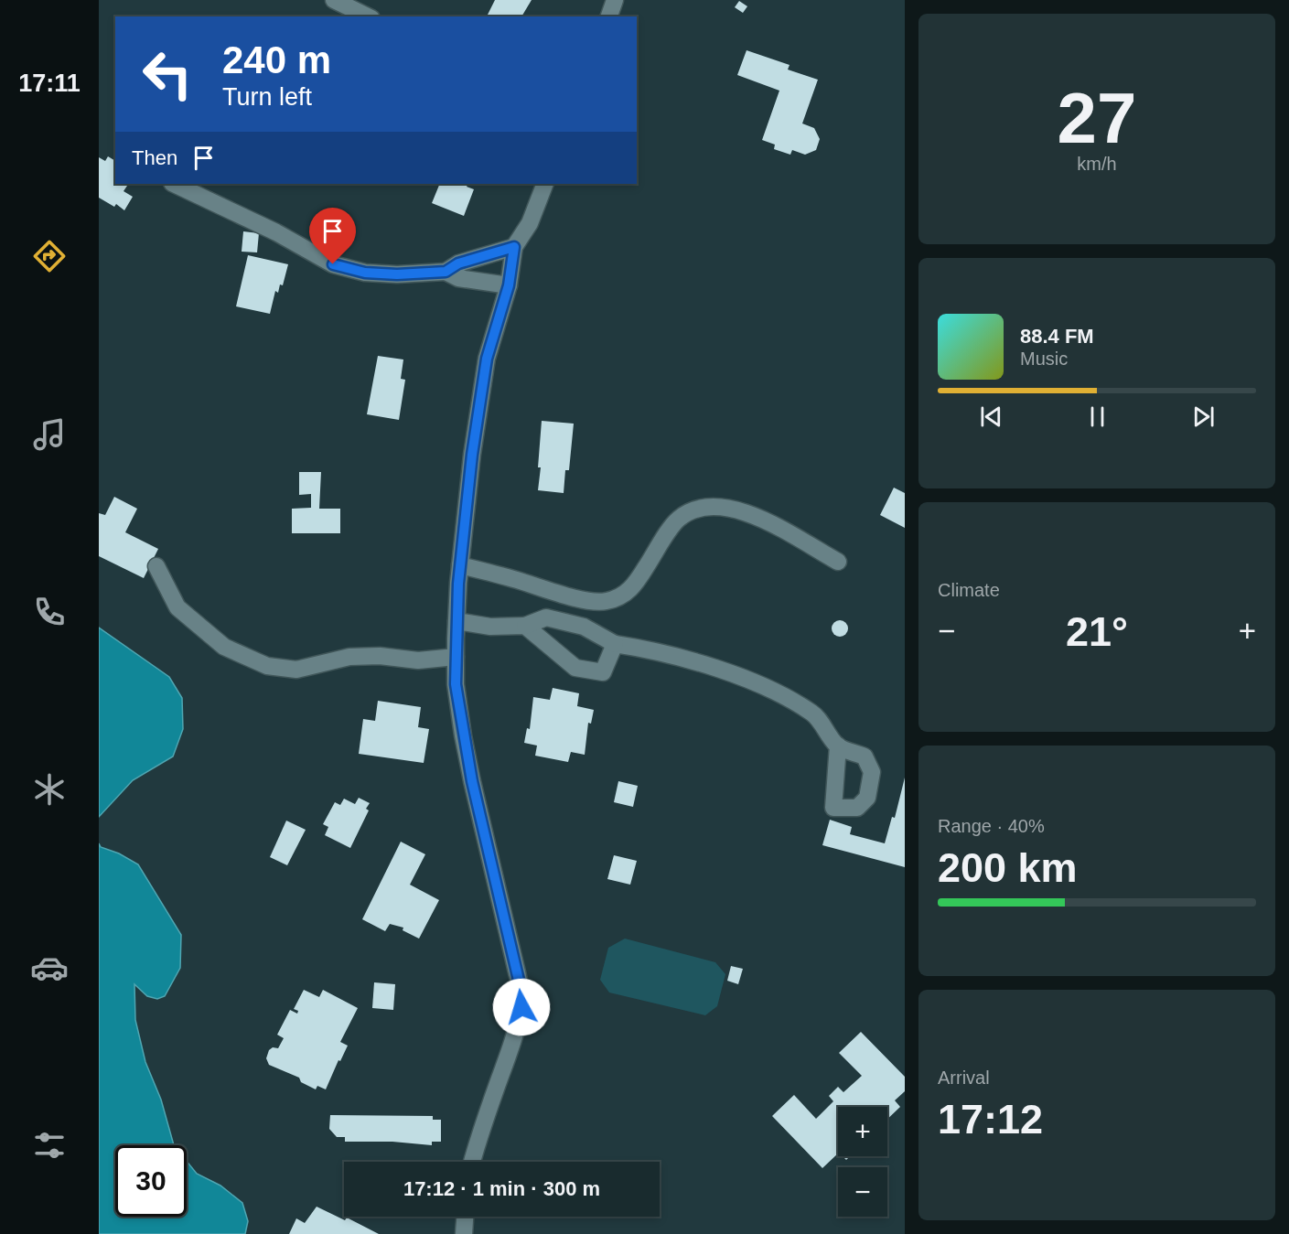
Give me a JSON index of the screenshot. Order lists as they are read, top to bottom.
{
  "page": {
    "tabs": "17:11",
    "tile": [
      ["27", "km/h"],
      "Climate",
      ["Range · 40%", "200 km"],
      ["Arrival", "17:12"]
    ],
    "turn": ["240 m", "Turn left"],
    "then": "Then",
    "song": ["88.4 FM", "Music"],
    "heat": ["−", "21°", "+"],
    "map_buttons": ["+", "−"],
    "limit": "30",
    "trip": "17:12 · 1 min · 300 m"
  }
}
